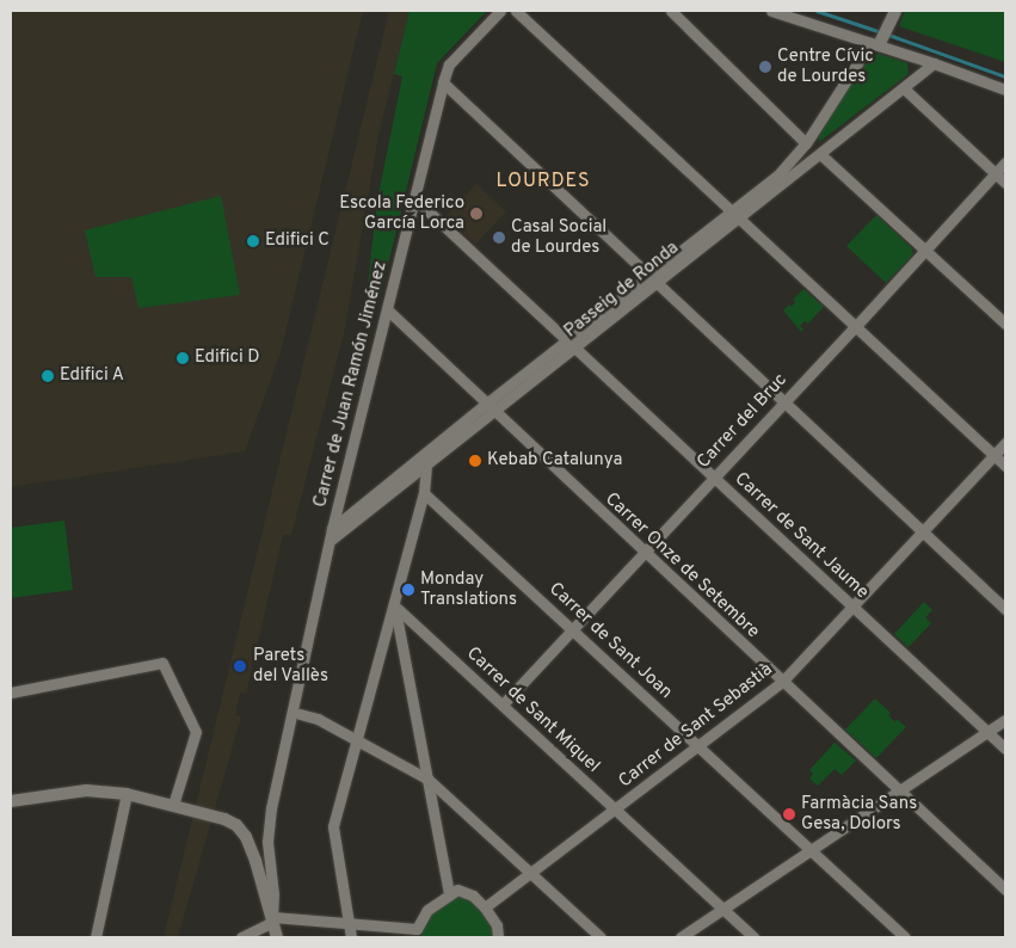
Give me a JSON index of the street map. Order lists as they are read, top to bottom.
{
  "streets": {
    "street": [
      "Passeig de Ronda",
      "Carrer de Juan Ramón Jiménez",
      "Carrer del Bruc",
      "Carrer de Sant Jaume",
      "Carrer Onze de Setembre",
      "Carrer de Sant Joan",
      "Carrer de Sant Miquel",
      "Carrer de Sant Sebastià"
    ]
  },
  "crossings": [
    ["Passeig de Ronda", "Carrer de Juan Ramón Jiménez"],
    ["Passeig de Ronda", "Carrer de Sant Jaume"],
    ["Passeig de Ronda", "Carrer Onze de Setembre"],
    ["Carrer de Juan Ramón Jiménez", "Carrer de Sant Jaume"],
    ["Carrer de Juan Ramón Jiménez", "Carrer Onze de Setembre"],
    ["Carrer del Bruc", "Carrer de Sant Jaume"],
    ["Carrer del Bruc", "Carrer Onze de Setembre"],
    ["Carrer del Bruc", "Carrer de Sant Joan"],
    ["Carrer del Bruc", "Carrer de Sant Miquel"],
    ["Carrer de Sant Jaume", "Carrer de Sant Sebastià"],
    ["Carrer Onze de Setembre", "Carrer de Sant Sebastià"],
    ["Carrer de Sant Joan", "Carrer de Sant Sebastià"],
    ["Carrer de Sant Miquel", "Carrer de Sant Sebastià"]
  ],
  "districts": ["LOURDES"],
  "places": [
    "Centre Cívic de Lourdes",
    "Escola Federico García Lorca",
    "Casal Social de Lourdes",
    "Edifici C",
    "Edifici D",
    "Edifici A",
    "Kebab Catalunya",
    "Monday Translations",
    "Parets del Vallès",
    "Farmàcia Sans Gesa, Dolors"
  ]
}
